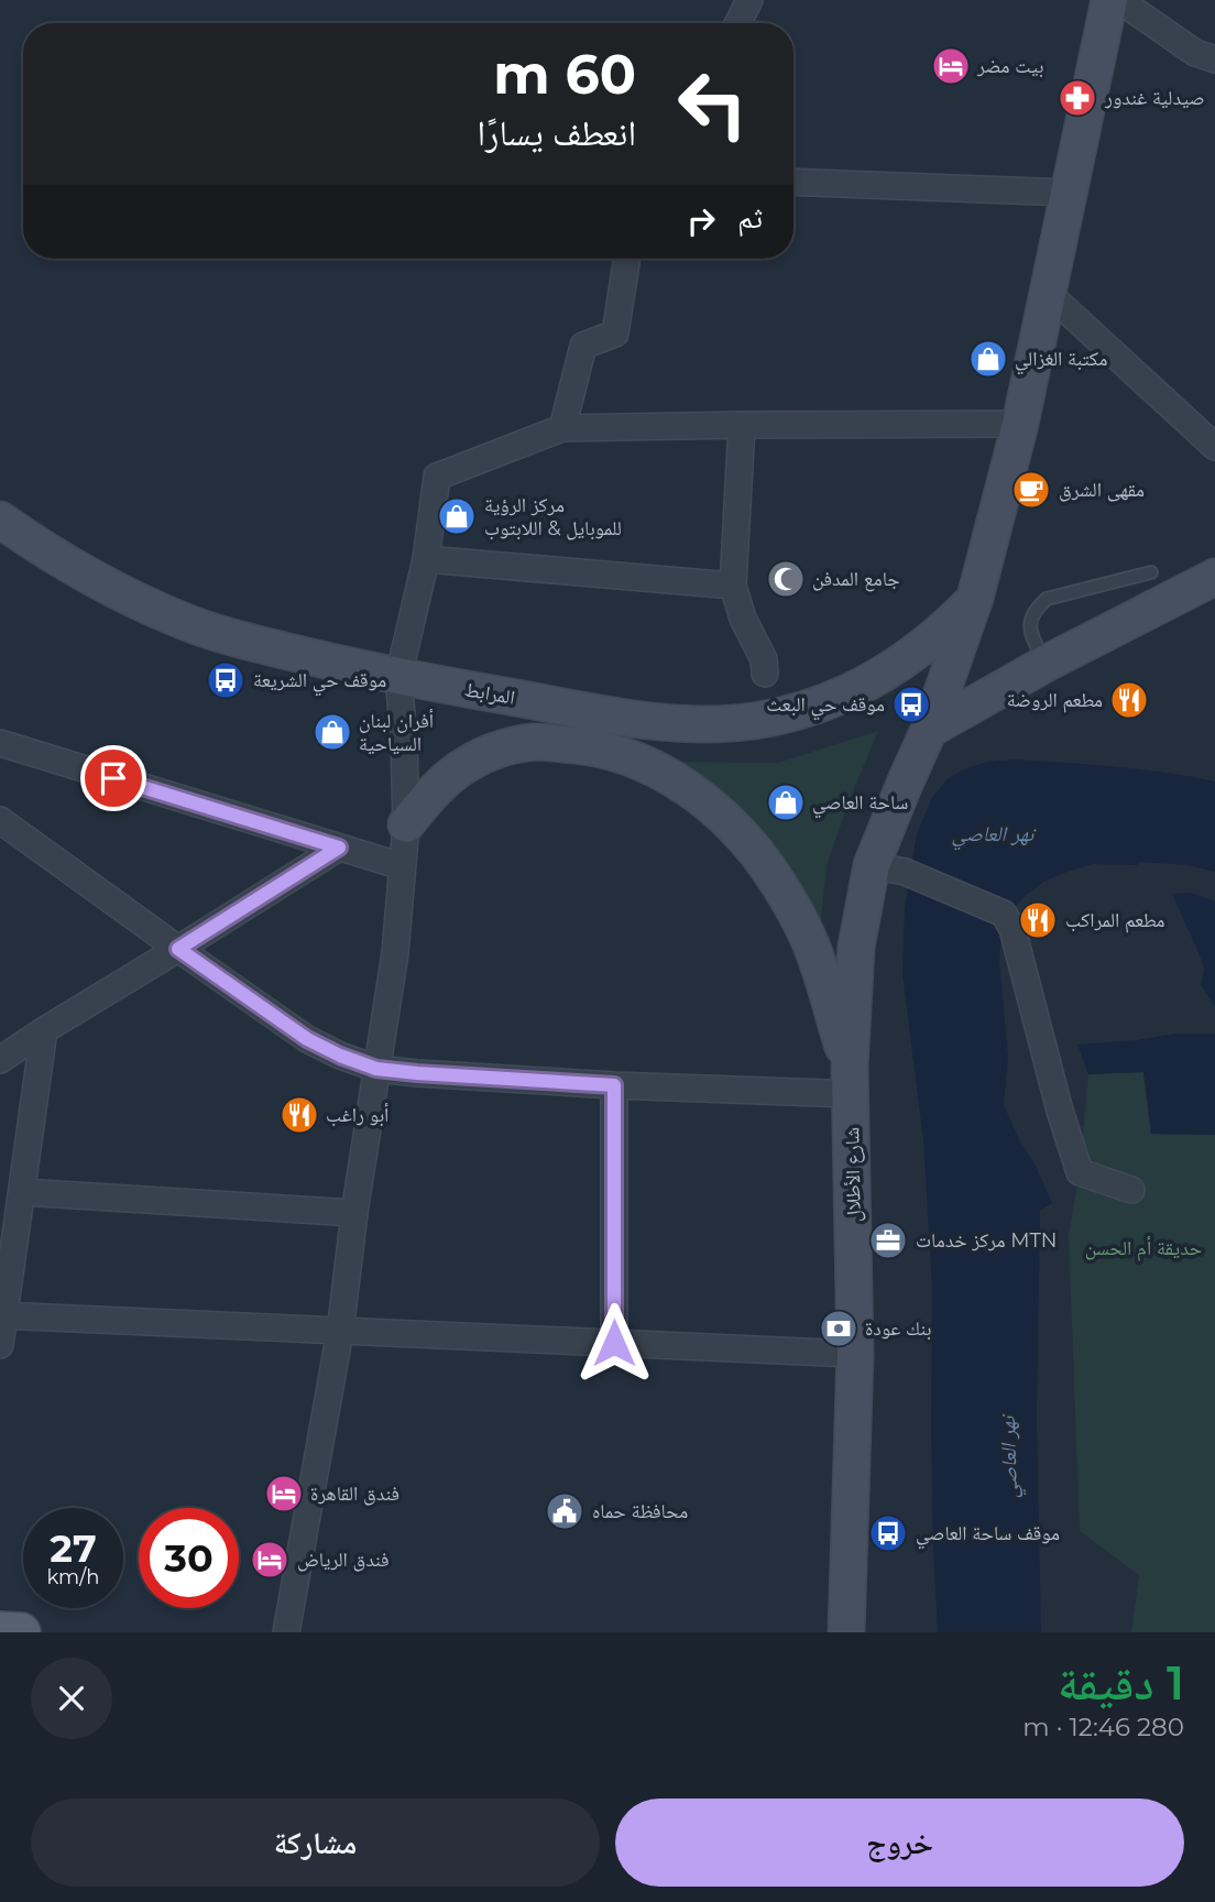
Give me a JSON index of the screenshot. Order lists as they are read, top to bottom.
{
  "streets": {
    "main road": ["المرابط", "شارع الأطلال"]
  },
  "crossings": [
    ["المرابط", "شارع الأطلال"]
  ],
  "water": ["نهر العاصي"],
  "parks": ["حديقة أم الحسن"],
  "places": {
    "hotel": ["بيت مضر", "فندق القاهرة", "فندق الرياض"],
    "pharmacy": ["صيدلية غندور"],
    "shop": [
      "مكتبة الغزالي",
      "مركز الرؤية للموبايل & اللابتوب",
      "أفران لبنان السياحية",
      "ساحة العاصي"
    ],
    "cafe": ["مقهى الشرق"],
    "mosque": ["جامع المدفن"],
    "bus stop": ["موقف حي الشريعة", "موقف حي البعث", "موقف ساحة العاصي"],
    "restaurant": ["مطعم الروضة", "مطعم المراكب", "أبو راغب"],
    "office": ["مركز خدمات MTN"],
    "bank": ["بنك عودة"],
    "public building": ["محافظة حماه"]
  },
  "page": {
    "turn": ["60 m", "انعطف يسارًا"],
    "then": "ثم",
    "speed": "27 km/h",
    "limit": "30",
    "heading": ["1 دقيقة", "280 m · 12:46"],
    "buttons": ["خروج", "مشاركة"]
  }
}
